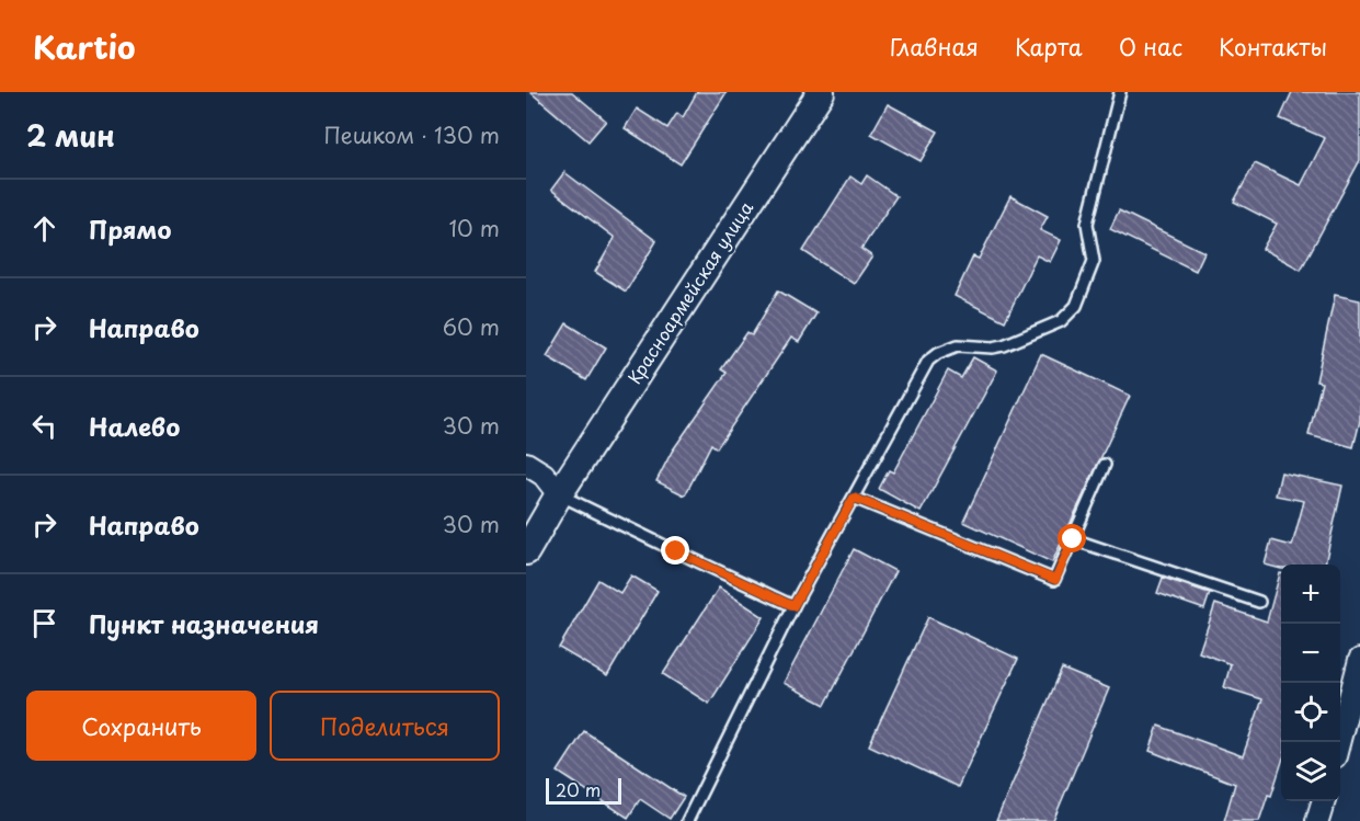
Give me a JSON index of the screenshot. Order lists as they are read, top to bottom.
{
  "streets": {
    "street": ["Красноармейская улица"]
  },
  "scale_bar": "20 m",
  "page": {
    "header": "Kartio",
    "nav": [
      "Главная",
      "Карта",
      "О нас",
      "Контакты"
    ],
    "heading": ["2 мин", "Пешком · 130 m"],
    "list": [
      ["Прямо", "10 m"],
      ["Направо", "60 m"],
      ["Налево", "30 m"],
      ["Направо", "30 m"],
      "Пункт назначения"
    ],
    "map_buttons": ["+", "−"],
    "buttons": ["Сохранить", "Поделиться"],
    "scale": "20 m"
  }
}
